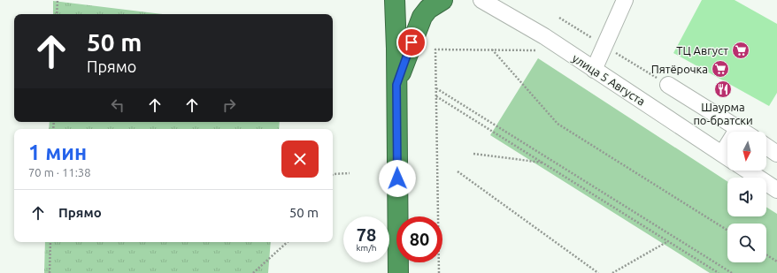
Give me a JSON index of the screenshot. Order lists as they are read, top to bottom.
{
  "streets": {
    "street": ["улица 5 Августа"]
  },
  "places": {
    "supermarket": ["ТЦ Август", "Пятёрочка"],
    "restaurant": ["Шаурма по-братски"]
  },
  "north": "bottom",
  "page": {
    "turn": ["50 m", "Прямо"],
    "heading": ["1 мин", "70 m · 11:38"],
    "list": [
      {
        "name": "Прямо",
        "value": "50 m"
      }
    ],
    "speed": "78 km/h",
    "limit": "80"
  }
}
